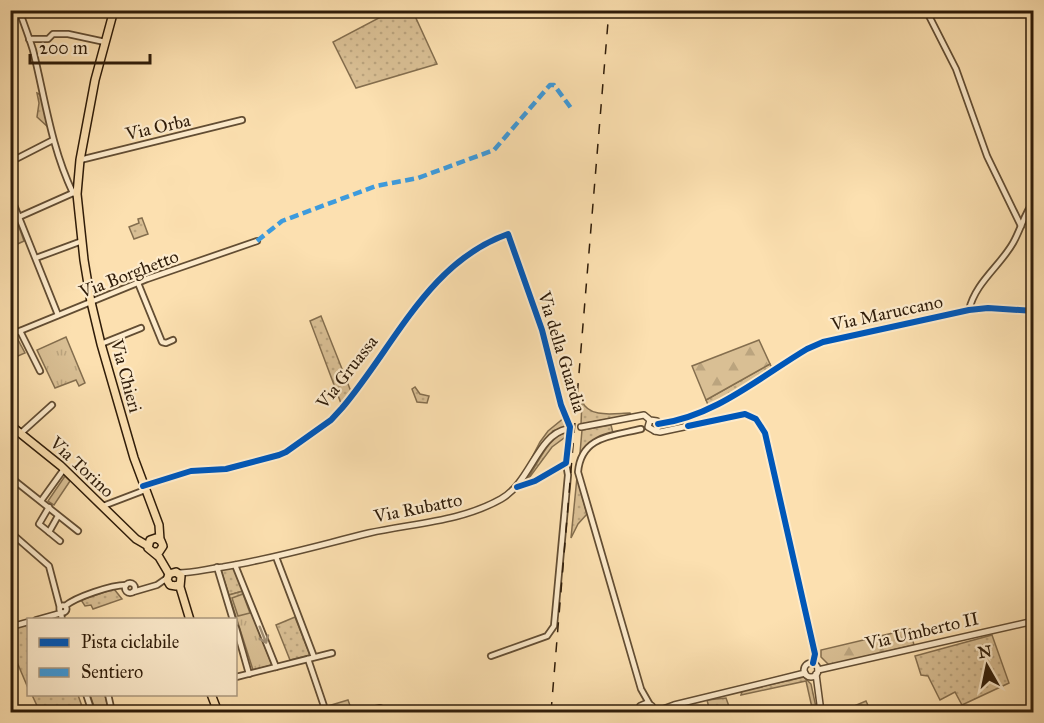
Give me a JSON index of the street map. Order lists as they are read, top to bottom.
{
  "streets": {
    "main road": ["Via Chieri", "Via Torino"],
    "street": [
      "Via Orba",
      "Via Borghetto",
      "Via Maruccano",
      "Via della Guardia",
      "Via Gruassa",
      "Via Rubatto",
      "Via Umberto II"
    ]
  },
  "crossings": [
    ["Via Orba", "Via Chieri"],
    ["Via Borghetto", "Via Chieri"],
    ["Via della Guardia", "Via Gruassa"],
    ["Via Gruassa", "Via Chieri"],
    ["Via Gruassa", "Via Torino"],
    ["Via Chieri", "Via Torino"],
    ["Via Chieri", "Via Rubatto"]
  ],
  "legend": ["Pista ciclabile", "Sentiero"],
  "scale_bar": "200 m",
  "north": "top"
}
